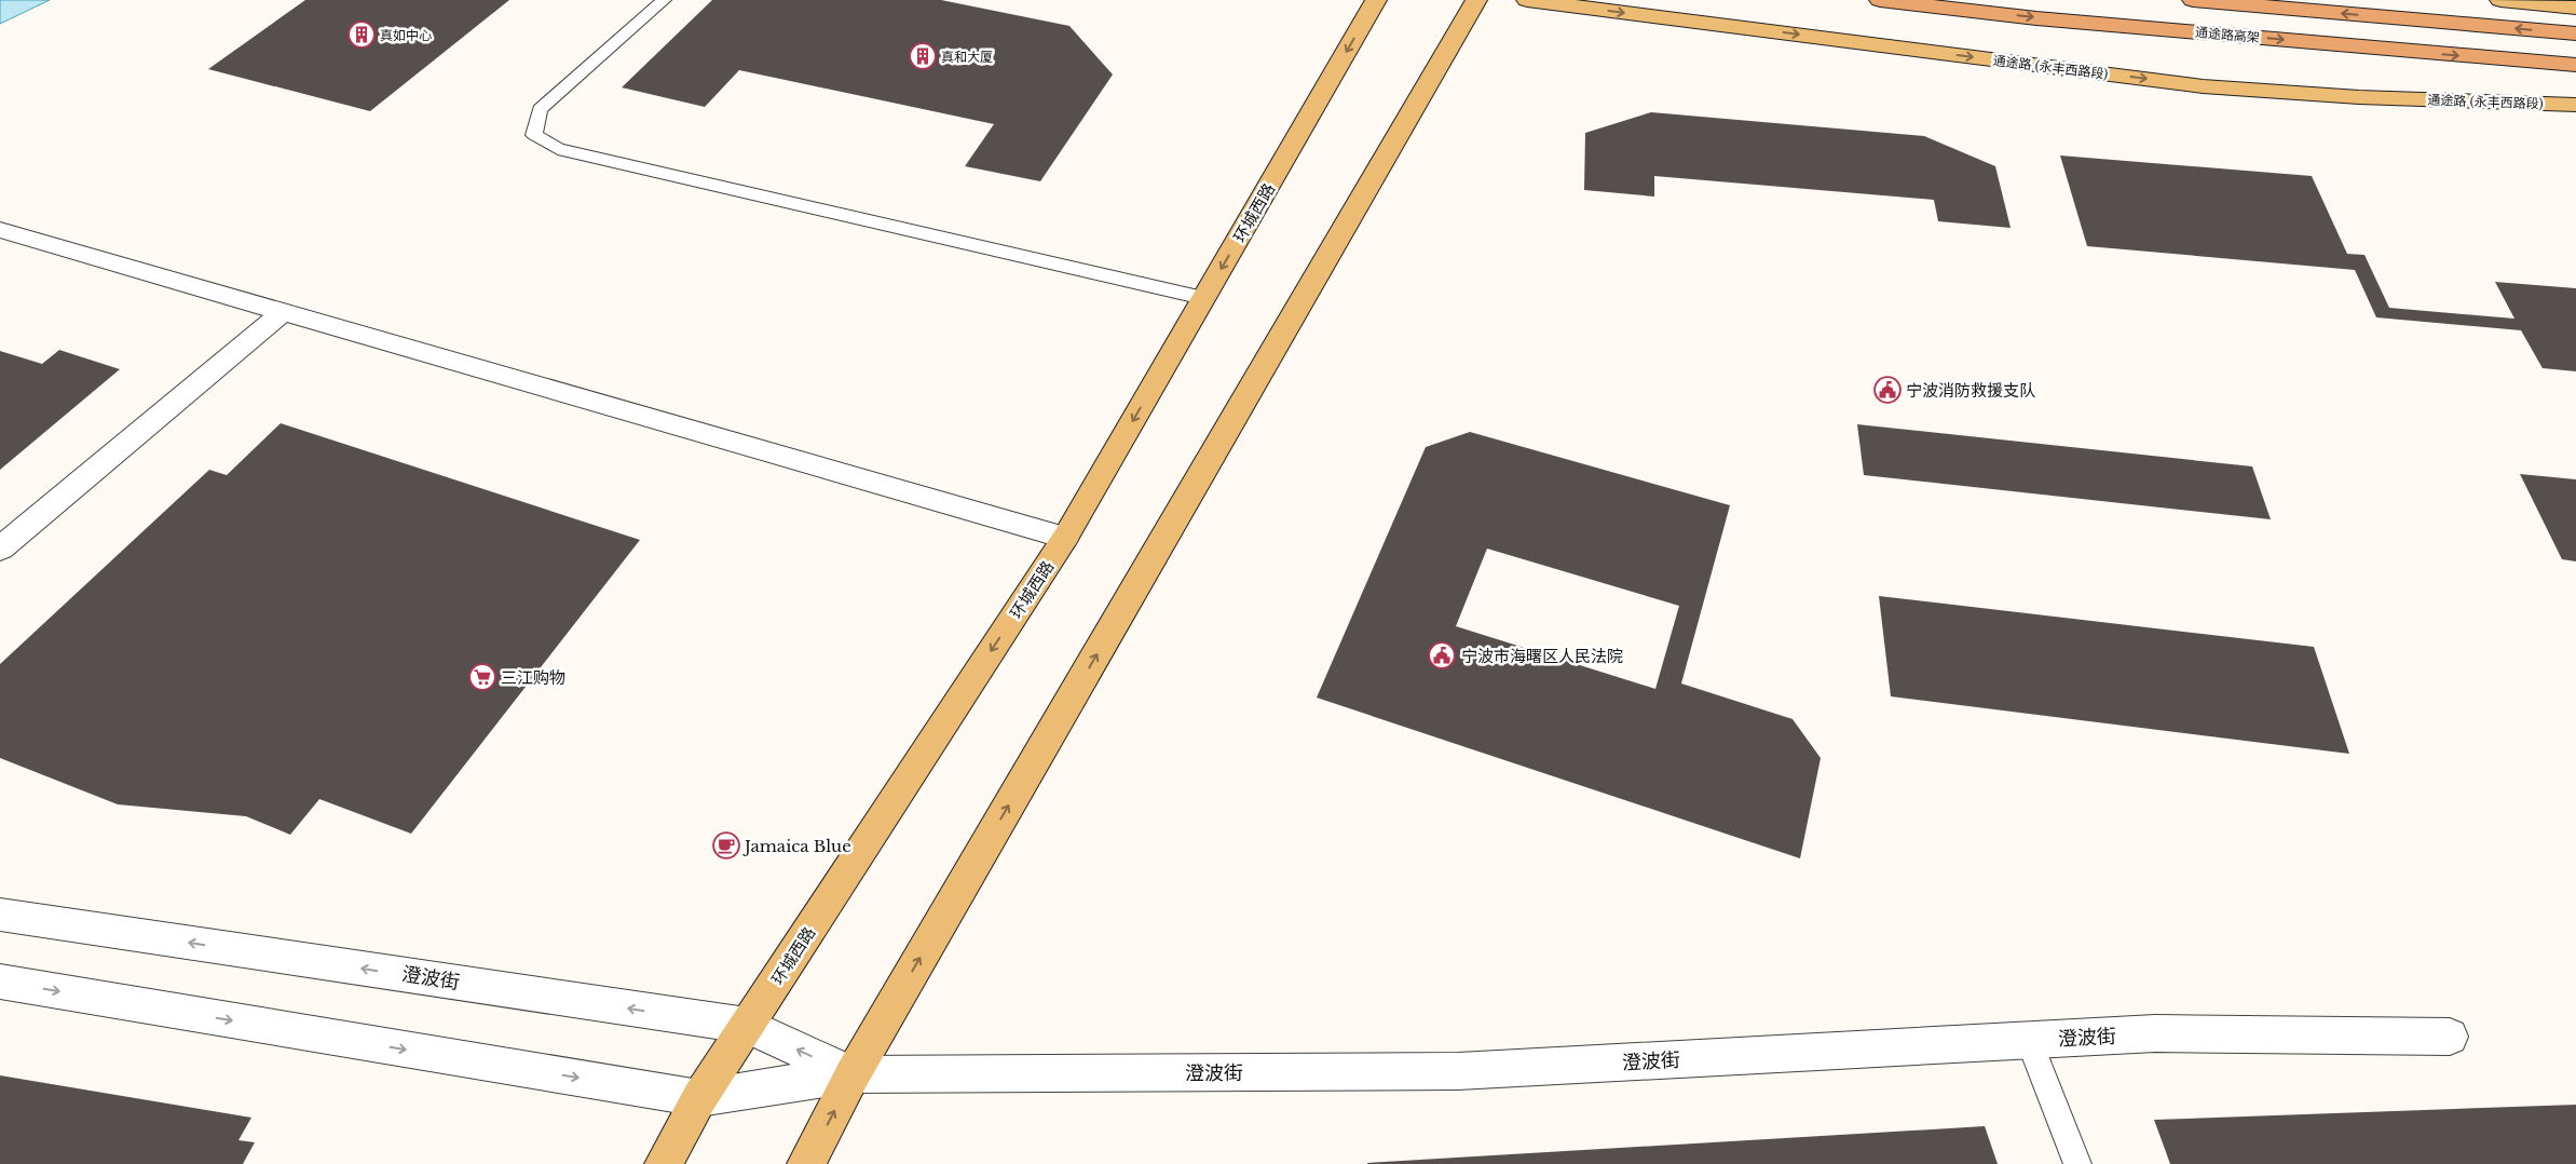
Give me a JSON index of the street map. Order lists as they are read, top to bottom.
{
  "streets": {
    "highway": ["通途路高架"],
    "main road": ["通途路 (永丰西路段)", "环城西路"],
    "street": ["澄波街"]
  },
  "crossings": [
    ["环城西路", "澄波街"]
  ],
  "one_way": ["通途路 (永丰西路段)"],
  "places": {
    "building": ["真如中心", "真和大厦"],
    "public building": ["宁波消防救援支队", "宁波市海曙区人民法院"],
    "supermarket": ["三江购物"],
    "cafe": ["Jamaica Blue"]
  }
}
